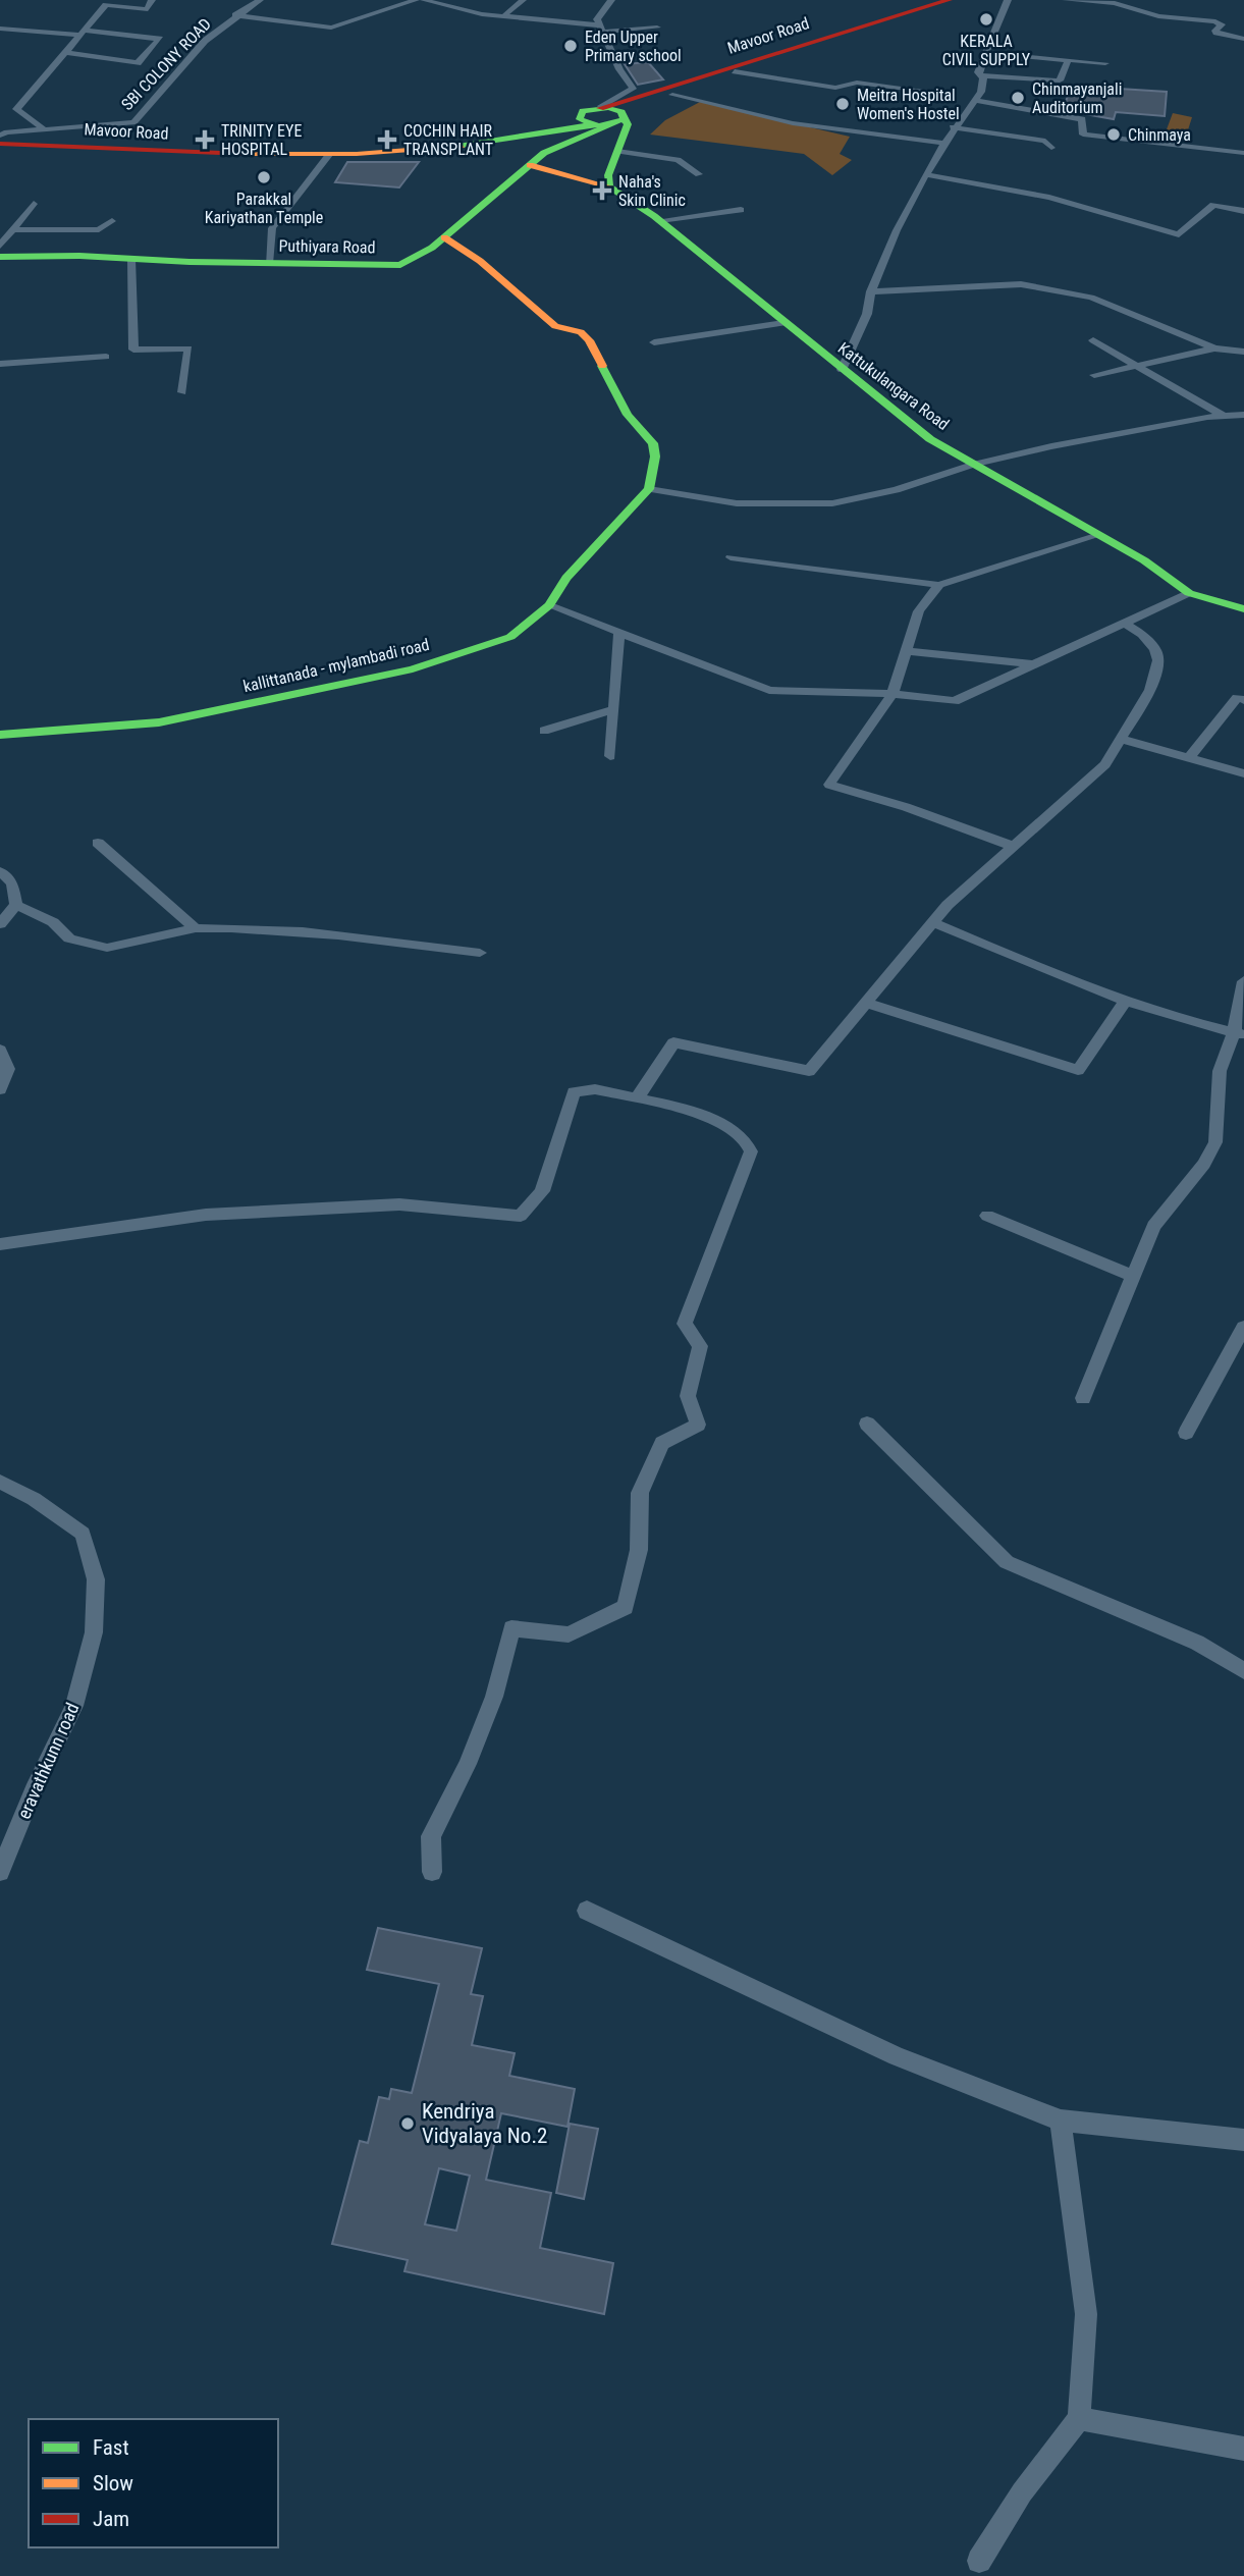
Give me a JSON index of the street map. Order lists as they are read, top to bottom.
{
  "streets": {
    "street": [
      "Mavoor Road",
      "SBI COLONY ROAD",
      "Puthiyara Road",
      "Kattukulangara Road",
      "kallittanada - mylambadi road",
      "eravathkunn road"
    ]
  },
  "crossings": [
    ["Mavoor Road", "SBI COLONY ROAD"],
    ["Mavoor Road", "Puthiyara Road"],
    ["Puthiyara Road", "Kattukulangara Road"]
  ],
  "places": {
    "other": [
      "KERALA CIVIL SUPPLY",
      "Eden Upper Primary school",
      "Chinmayanjali Auditorium",
      "Meitra Hospital Women's Hostel",
      "Chinmaya",
      "Parakkal Kariyathan Temple",
      "Kendriya Vidyalaya No.2"
    ],
    "health": ["TRINITY EYE HOSPITAL", "COCHIN HAIR TRANSPLANT", "Naha's Skin Clinic"]
  },
  "legend": ["Fast", "Slow", "Jam"]
}
